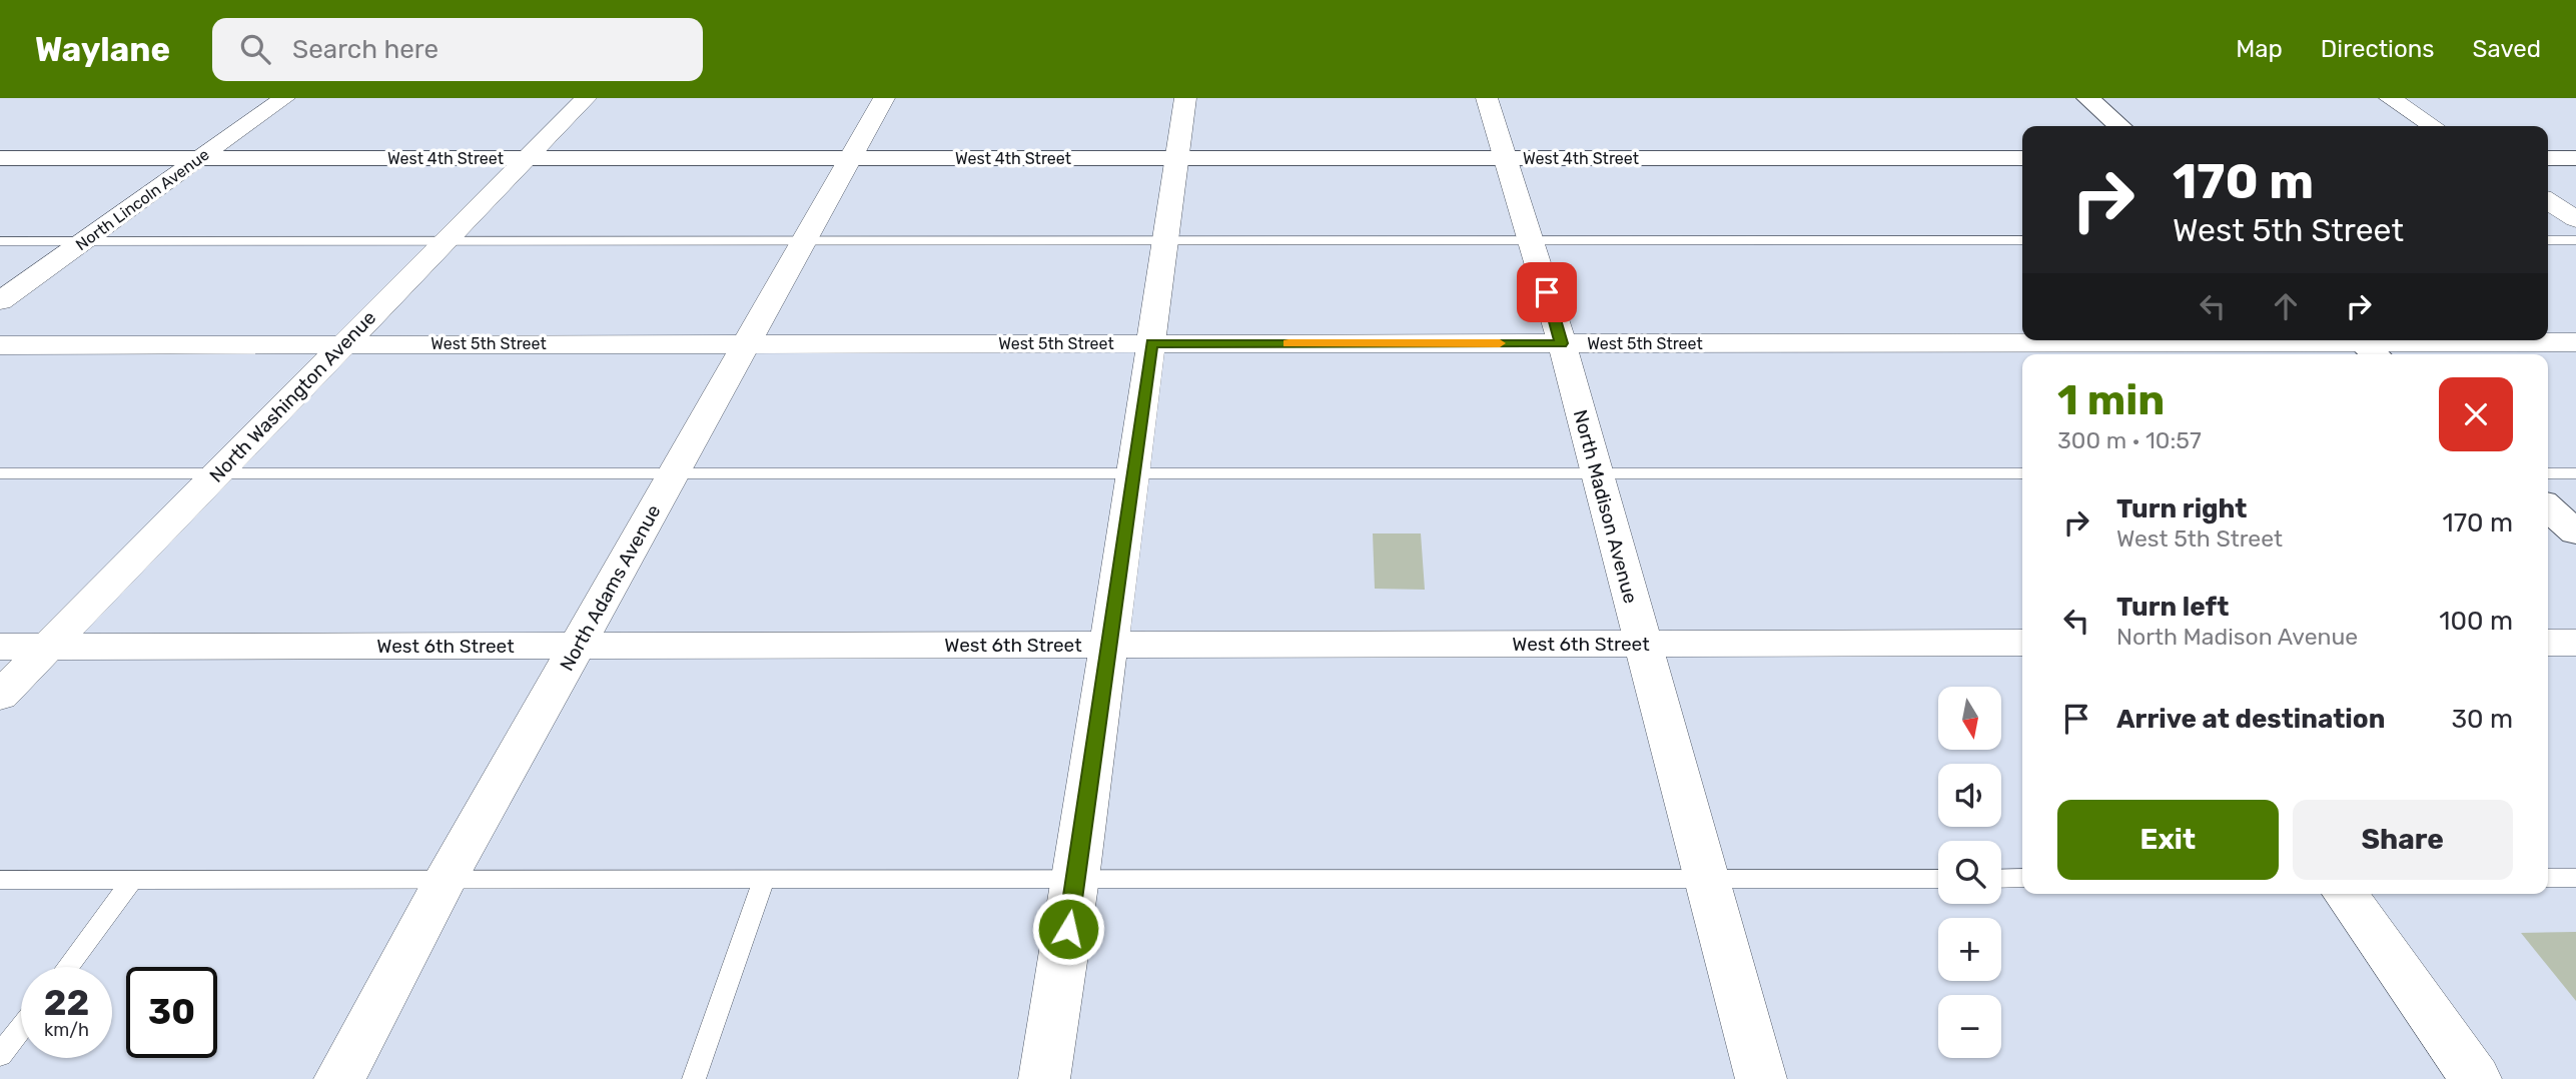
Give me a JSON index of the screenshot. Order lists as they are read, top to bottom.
{
  "streets": {
    "main road": ["West 4th Street"],
    "street": [
      "North Lincoln Avenue",
      "West 5th Street",
      "North Washington Avenue",
      "North Madison Avenue",
      "North Adams Avenue",
      "West 6th Street"
    ]
  },
  "crossings": [
    ["West 4th Street", "North Lincoln Avenue"],
    ["West 4th Street", "North Washington Avenue"],
    ["West 4th Street", "North Madison Avenue"],
    ["West 4th Street", "North Adams Avenue"],
    ["West 5th Street", "North Washington Avenue"],
    ["West 5th Street", "North Madison Avenue"],
    ["West 5th Street", "North Adams Avenue"],
    ["North Washington Avenue", "West 6th Street"],
    ["North Madison Avenue", "West 6th Street"],
    ["North Adams Avenue", "West 6th Street"]
  ],
  "north": "bottom",
  "page": {
    "header": "Waylane",
    "search": "Search here",
    "nav": ["Map", "Directions", "Saved"],
    "turn": ["170 m", "West 5th Street"],
    "heading": ["1 min", "300 m · 10:57"],
    "list": [
      {
        "name": "Turn right",
        "note": "West 5th Street",
        "value": "170 m"
      },
      {
        "name": "Turn left",
        "note": "North Madison Avenue",
        "value": "100 m"
      },
      {
        "name": "Arrive at destination",
        "value": "30 m"
      }
    ],
    "map_buttons": ["+", "−"],
    "buttons": ["Exit", "Share"],
    "speed": "22 km/h",
    "limit": "30"
  }
}
